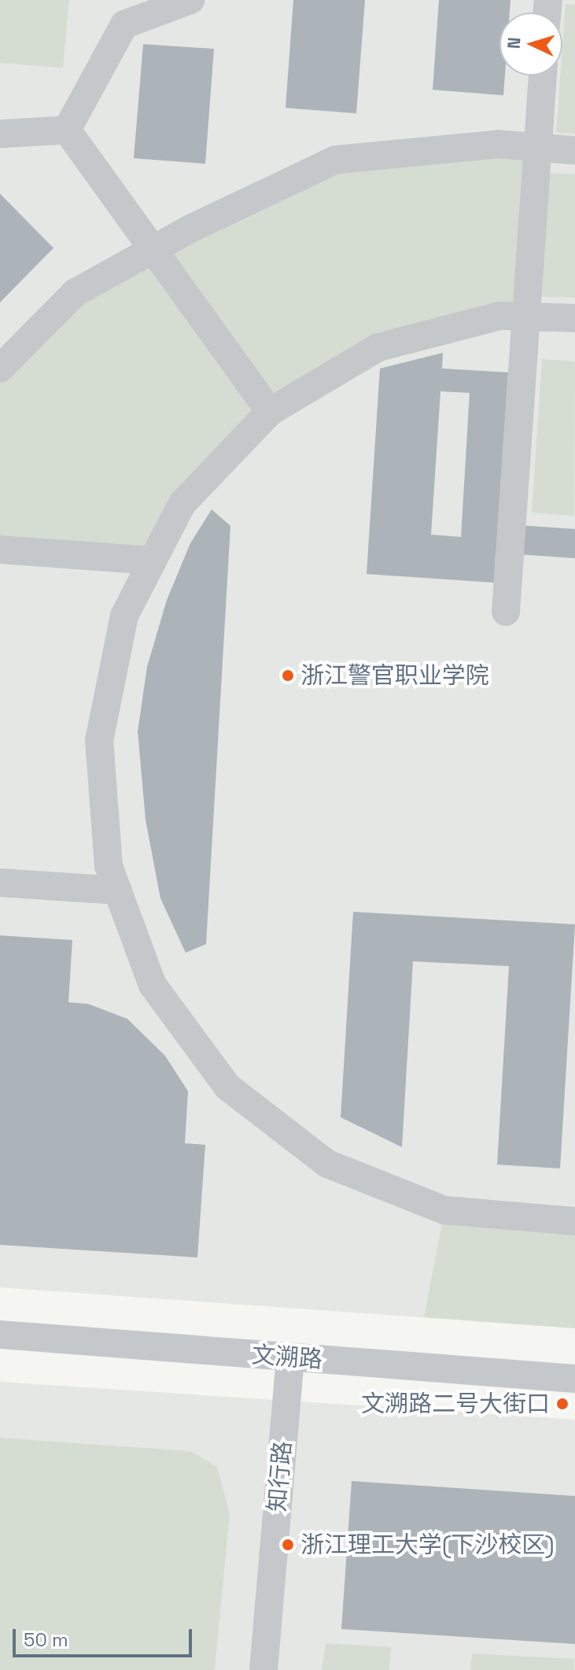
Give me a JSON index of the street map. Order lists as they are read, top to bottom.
{
  "streets": {
    "street": ["文溯路", "知行路"]
  },
  "crossings": [
    ["文溯路", "知行路"]
  ],
  "places": ["浙江警官职业学院", "文溯路二号大街口", "浙江理工大学(下沙校区)"],
  "scale_bar": "50 m",
  "north": "left"
}
